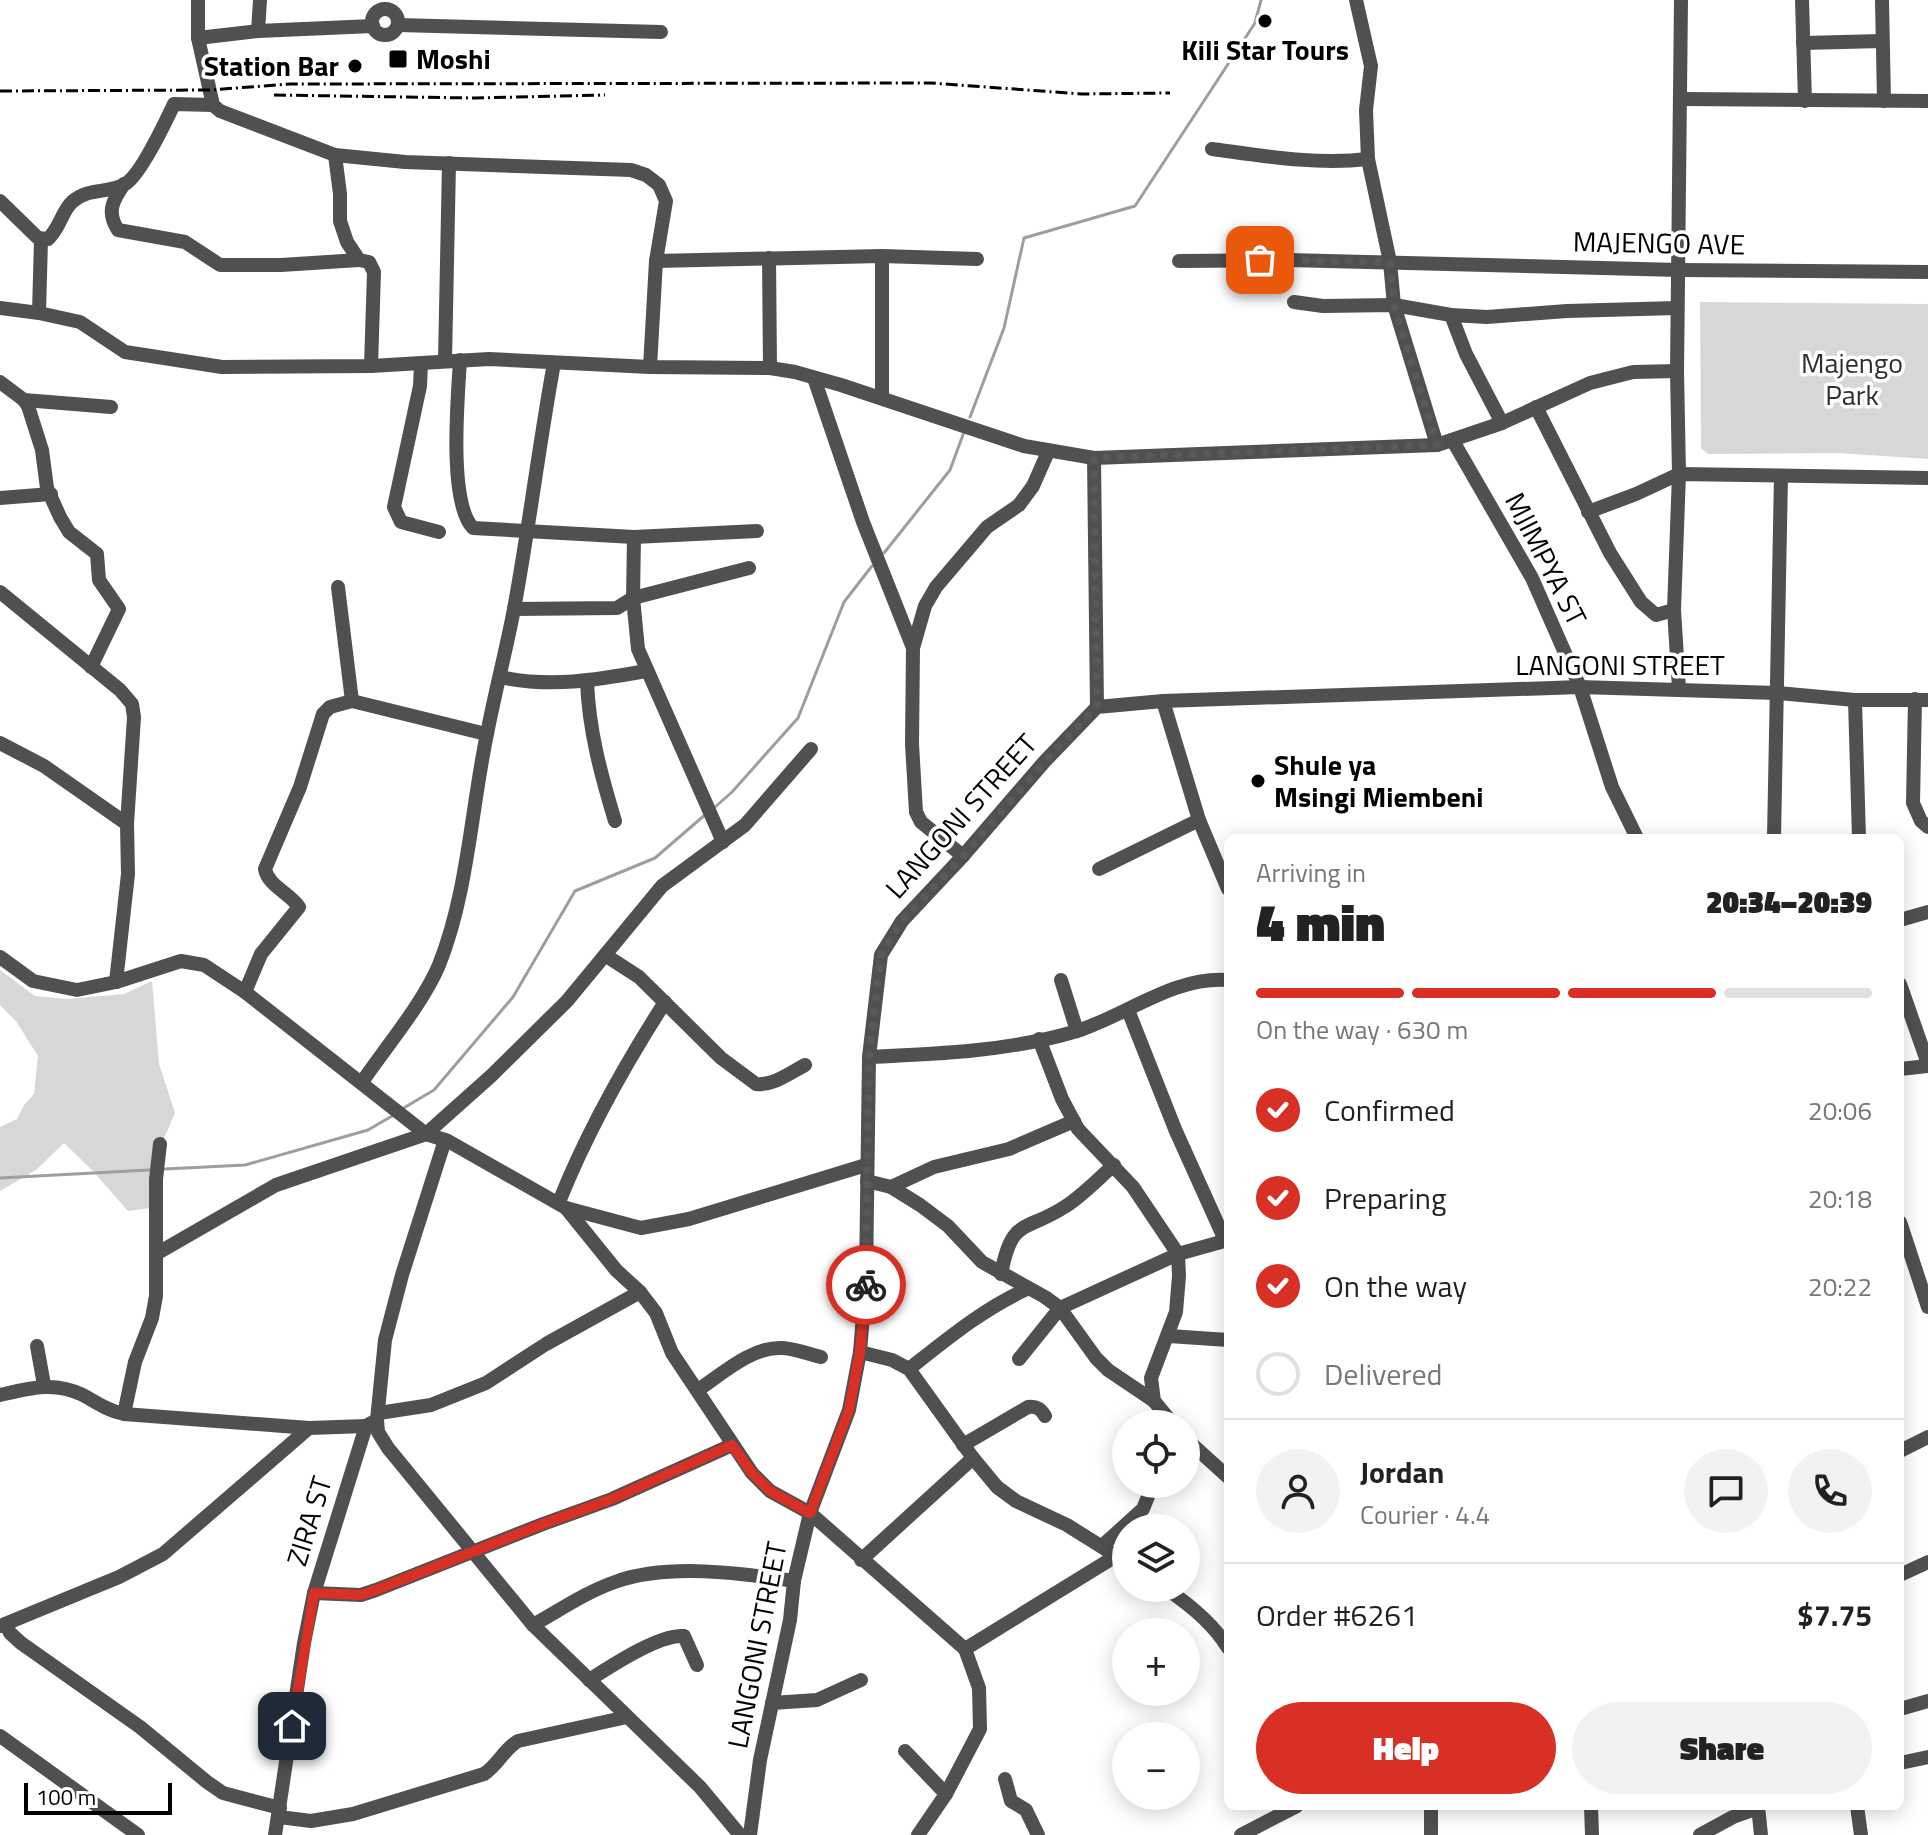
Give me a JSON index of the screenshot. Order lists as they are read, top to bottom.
{
  "streets": {
    "street": [
      "MAJENGO AVE",
      "MJIMPYA ST",
      "LANGONI STREET",
      "ZIRA ST"
    ]
  },
  "crossings": [
    ["MJIMPYA ST", "LANGONI STREET"]
  ],
  "parks": ["Majengo Park"],
  "places": {
    "other": ["Kili Star Tours", "Station Bar", "Shule ya Msingi Miembeni"],
    "transit": ["Moshi"]
  },
  "scale_bar": "100 m",
  "page": {
    "heading": ["4 min", "Arriving in", "20:34–20:39"],
    "panel": [
      "Jordan",
      "Courier · 4.4",
      "Order #6261",
      "$7.75"
    ],
    "bar": "On the way · 630 m",
    "list": [
      ["Confirmed", "20:06"],
      ["Preparing", "20:18"],
      ["On the way", "20:22"],
      "Delivered"
    ],
    "map_buttons": ["+", "−"],
    "buttons": ["Help", "Share"],
    "scale": "100 m"
  }
}
